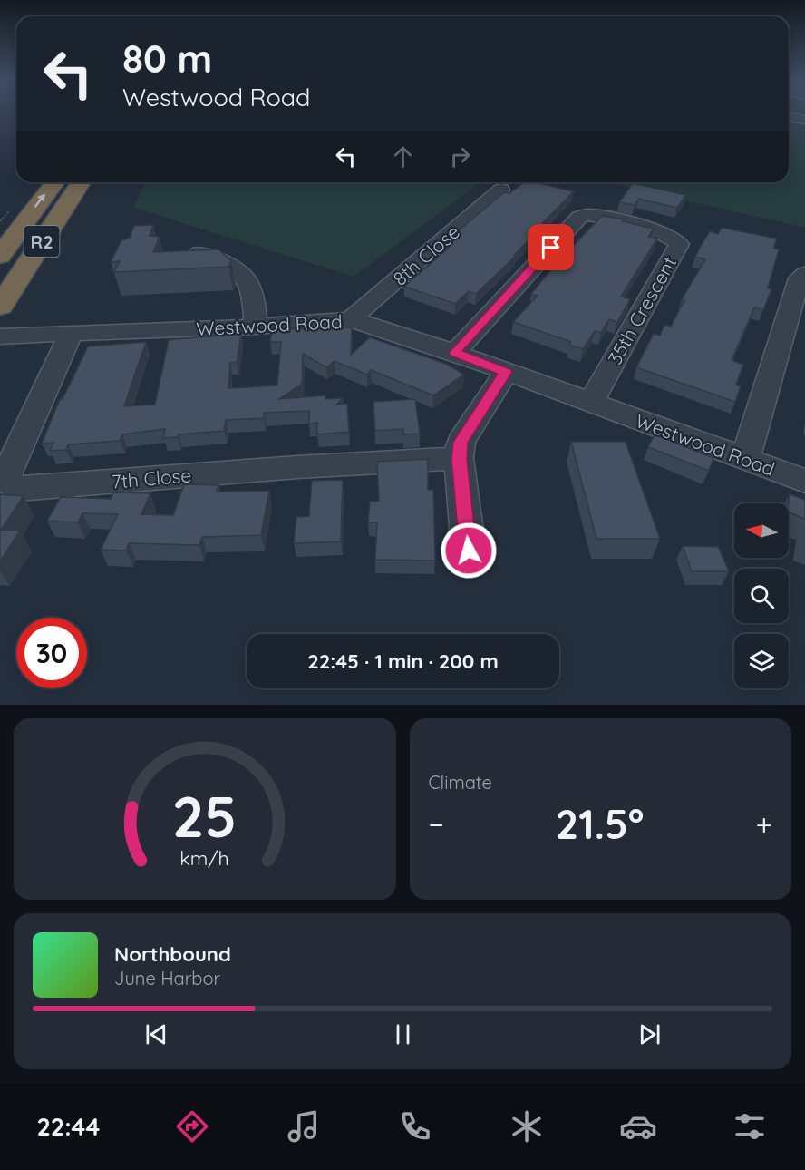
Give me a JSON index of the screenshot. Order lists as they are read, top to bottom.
{
  "streets": {
    "highway": ["R2"],
    "street": [
      "8th Close",
      "35th Crescent",
      "Westwood Road",
      "7th Close"
    ]
  },
  "crossings": [
    ["8th Close", "Westwood Road"],
    ["35th Crescent", "Westwood Road"],
    ["Westwood Road", "7th Close"]
  ],
  "north": "left",
  "page": {
    "turn": ["80 m", "Westwood Road"],
    "limit": "30",
    "trip": "22:45 · 1 min · 200 m",
    "tile": "Climate",
    "heat": ["−", "21.5°", "+"],
    "song": ["Northbound", "June Harbor"],
    "tabs": "22:44",
    "gauge": ["25", "km/h"]
  }
}
